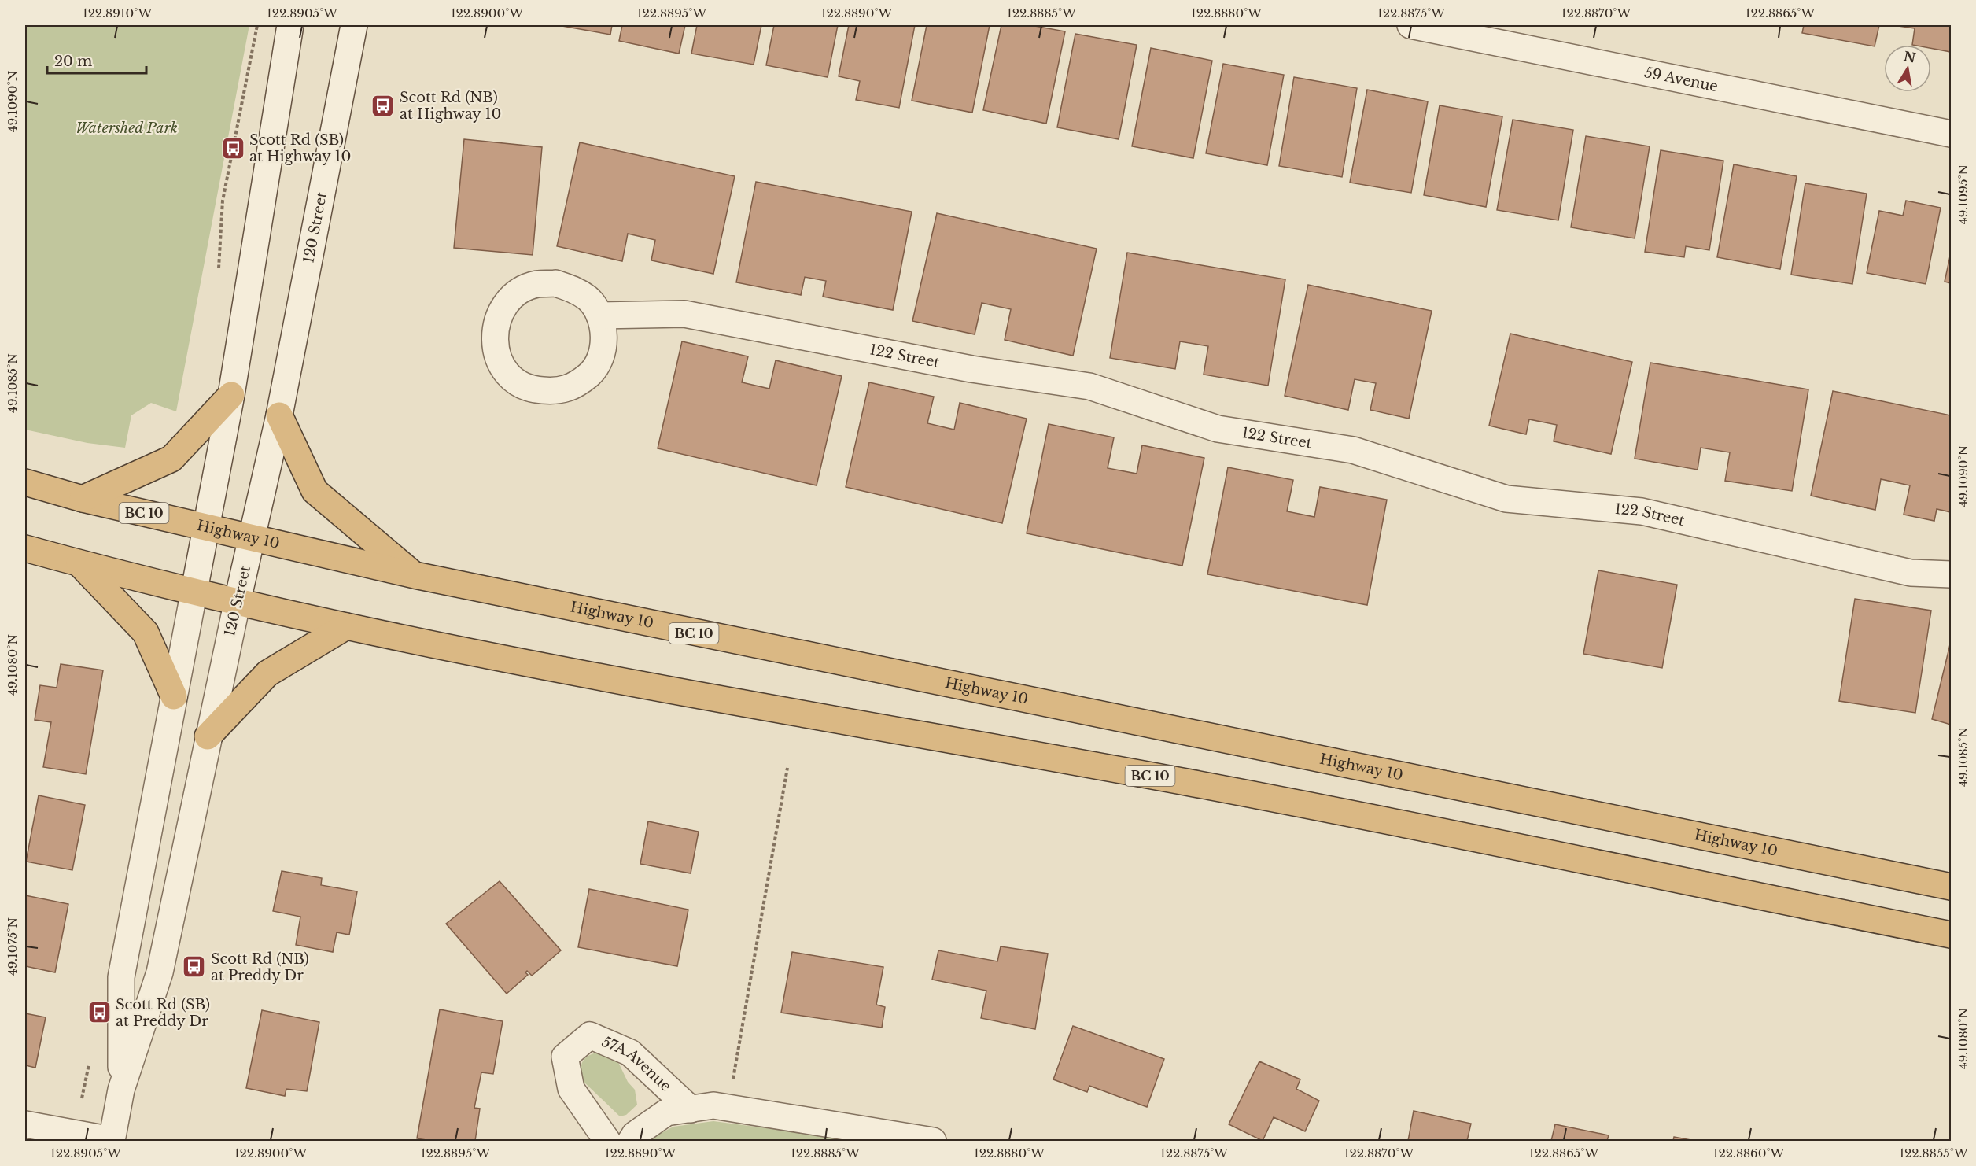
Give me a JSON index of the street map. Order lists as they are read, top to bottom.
{
  "streets": {
    "highway": ["BC 10", "Highway 10"],
    "street": [
      "59 Avenue",
      "120 Street",
      "122 Street",
      "57A Avenue"
    ]
  },
  "crossings": [
    ["120 Street", "BC 10"],
    ["120 Street", "Highway 10"]
  ],
  "parks": ["Watershed Park"],
  "places": {
    "bus stop": [
      "Scott Rd (NB) at Highway 10",
      "Scott Rd (SB) at Highway 10",
      "Scott Rd (NB) at Preddy Dr",
      "Scott Rd (SB) at Preddy Dr"
    ]
  },
  "scale_bar": "20 m",
  "north": "top",
  "coordinates": [
    "122.8910°W",
    "122.8905°W",
    "122.8900°W",
    "122.8895°W",
    "122.8890°W",
    "122.8885°W",
    "122.8880°W",
    "122.8875°W",
    "122.8870°W",
    "122.8865°W",
    "49.1090°N",
    "49.1095°N",
    "49.1085°N",
    "49.1080°N",
    "49.1075°N",
    "122.8860°W",
    "122.8855°W"
  ]
}
